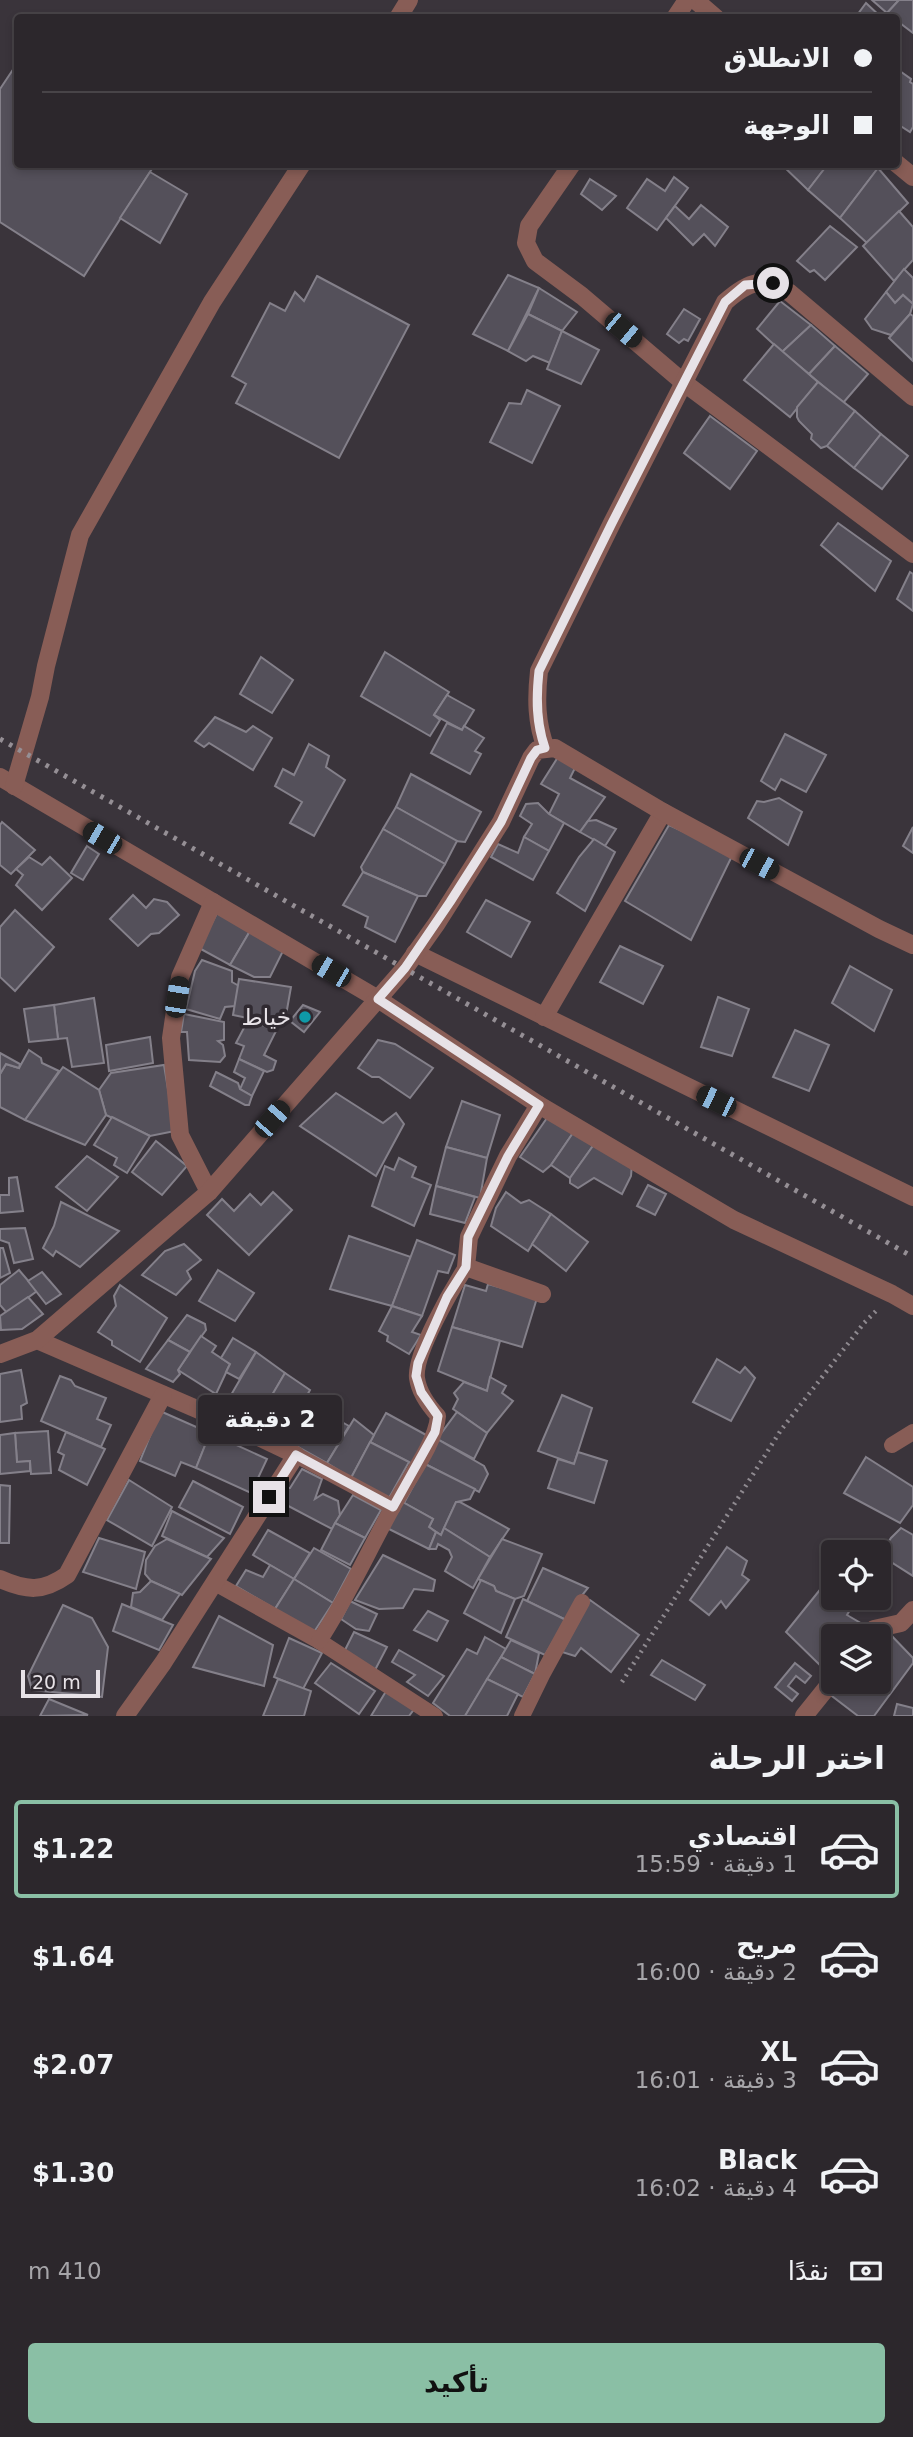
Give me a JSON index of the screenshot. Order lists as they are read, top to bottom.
{
  "places": ["خياط"],
  "scale_bar": "20 m",
  "page": {
    "banner": ["الانطلاق", "الوجهة"],
    "bubble": "2 دقيقة",
    "scale": "20 m",
    "heading": "اختر الرحلة",
    "list": [
      {
        "name": "اقتصادي",
        "note": "1 دقيقة · 15:59",
        "value": "$1.22"
      },
      {
        "name": "مريح",
        "note": "2 دقيقة · 16:00",
        "value": "$1.64"
      },
      {
        "name": "XL",
        "note": "3 دقيقة · 16:01",
        "value": "$2.07"
      },
      {
        "name": "Black",
        "note": "4 دقيقة · 16:02",
        "value": "$1.30"
      }
    ],
    "pay": ["نقدًا", "410 m"],
    "buttons": "تأكيد"
  }
}
